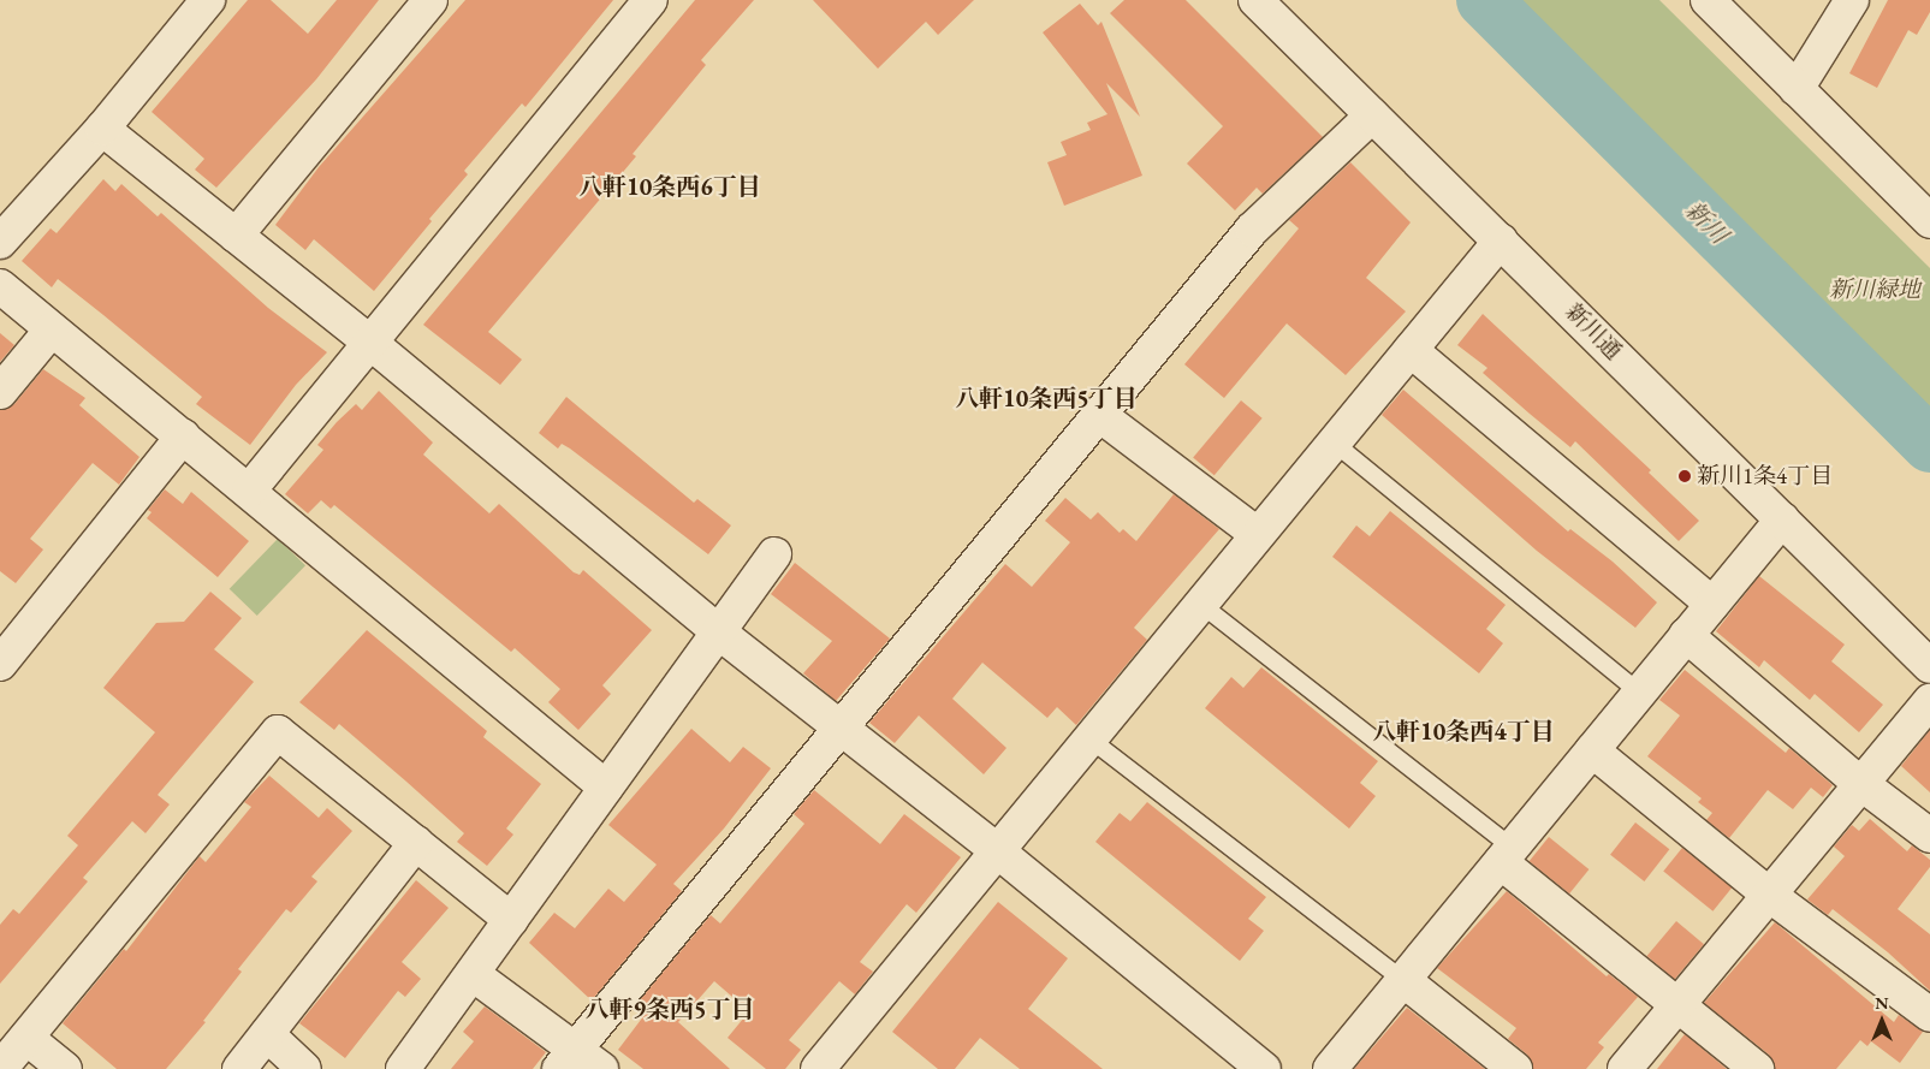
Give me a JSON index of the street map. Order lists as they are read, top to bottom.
{
  "streets": {
    "street": ["新川通"]
  },
  "districts": [
    "八軒10条西6丁目",
    "八軒10条西5丁目",
    "八軒10条西4丁目",
    "八軒9条西5丁目"
  ],
  "water": ["新川"],
  "parks": ["新川緑地"],
  "places": ["新川1条4丁目"],
  "north": "top"
}
